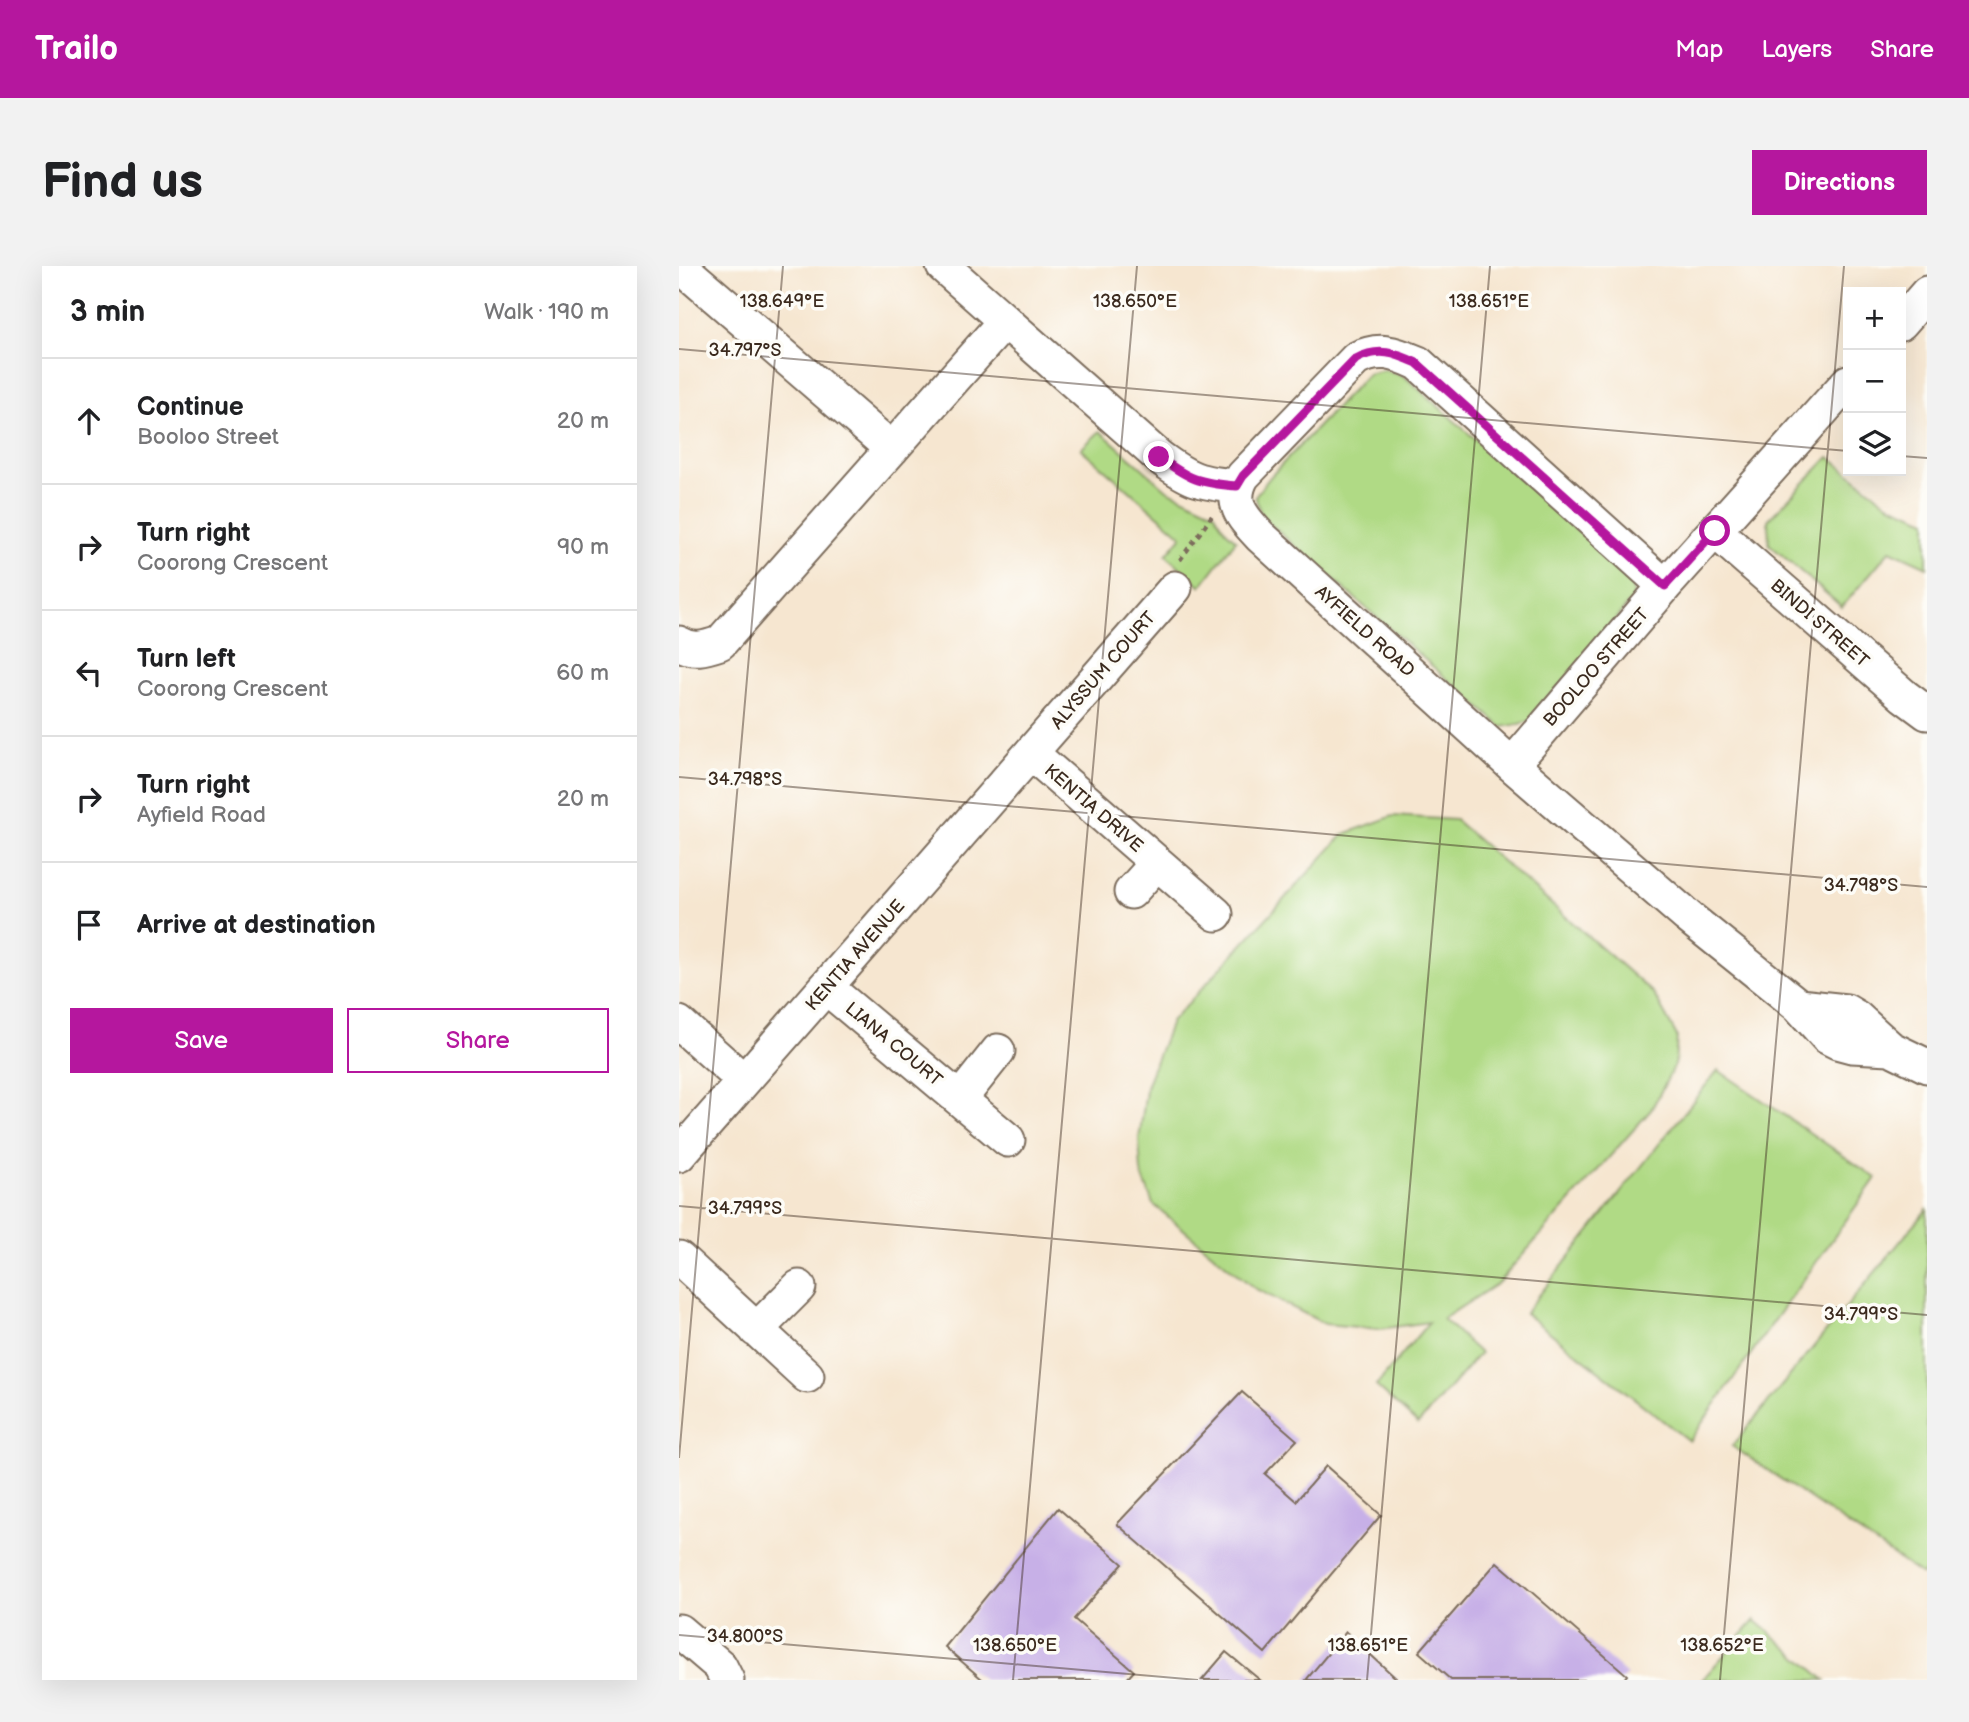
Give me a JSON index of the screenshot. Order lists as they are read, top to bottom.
{
  "streets": {
    "street": [
      "BINDI STREET",
      "AYFIELD ROAD",
      "BOOLOO STREET",
      "ALYSSUM COURT",
      "KENTIA DRIVE",
      "KENTIA AVENUE",
      "LIANA COURT"
    ]
  },
  "crossings": [
    ["BINDI STREET", "BOOLOO STREET"],
    ["AYFIELD ROAD", "BOOLOO STREET"],
    ["ALYSSUM COURT", "KENTIA DRIVE"],
    ["ALYSSUM COURT", "KENTIA AVENUE"],
    ["KENTIA DRIVE", "KENTIA AVENUE"],
    ["KENTIA AVENUE", "LIANA COURT"]
  ],
  "page": {
    "header": "Trailo",
    "nav": ["Map", "Layers", "Share"],
    "buttons": [
      "Directions",
      ["Save", "Share"]
    ],
    "title": "Find us",
    "heading": ["3 min", "Walk · 190 m"],
    "map_buttons": ["+", "−"],
    "list": [
      ["Continue", "Booloo Street", "20 m"],
      ["Turn right", "Coorong Crescent", "90 m"],
      ["Turn left", "Coorong Crescent", "60 m"],
      ["Turn right", "Ayfield Road", "20 m"],
      "Arrive at destination"
    ]
  },
  "coordinates": [
    "138.649°E",
    "138.650°E",
    "138.651°E",
    "34.797°S",
    "34.798°S",
    "34.799°S",
    "34.800°S",
    "138.652°E"
  ]
}
